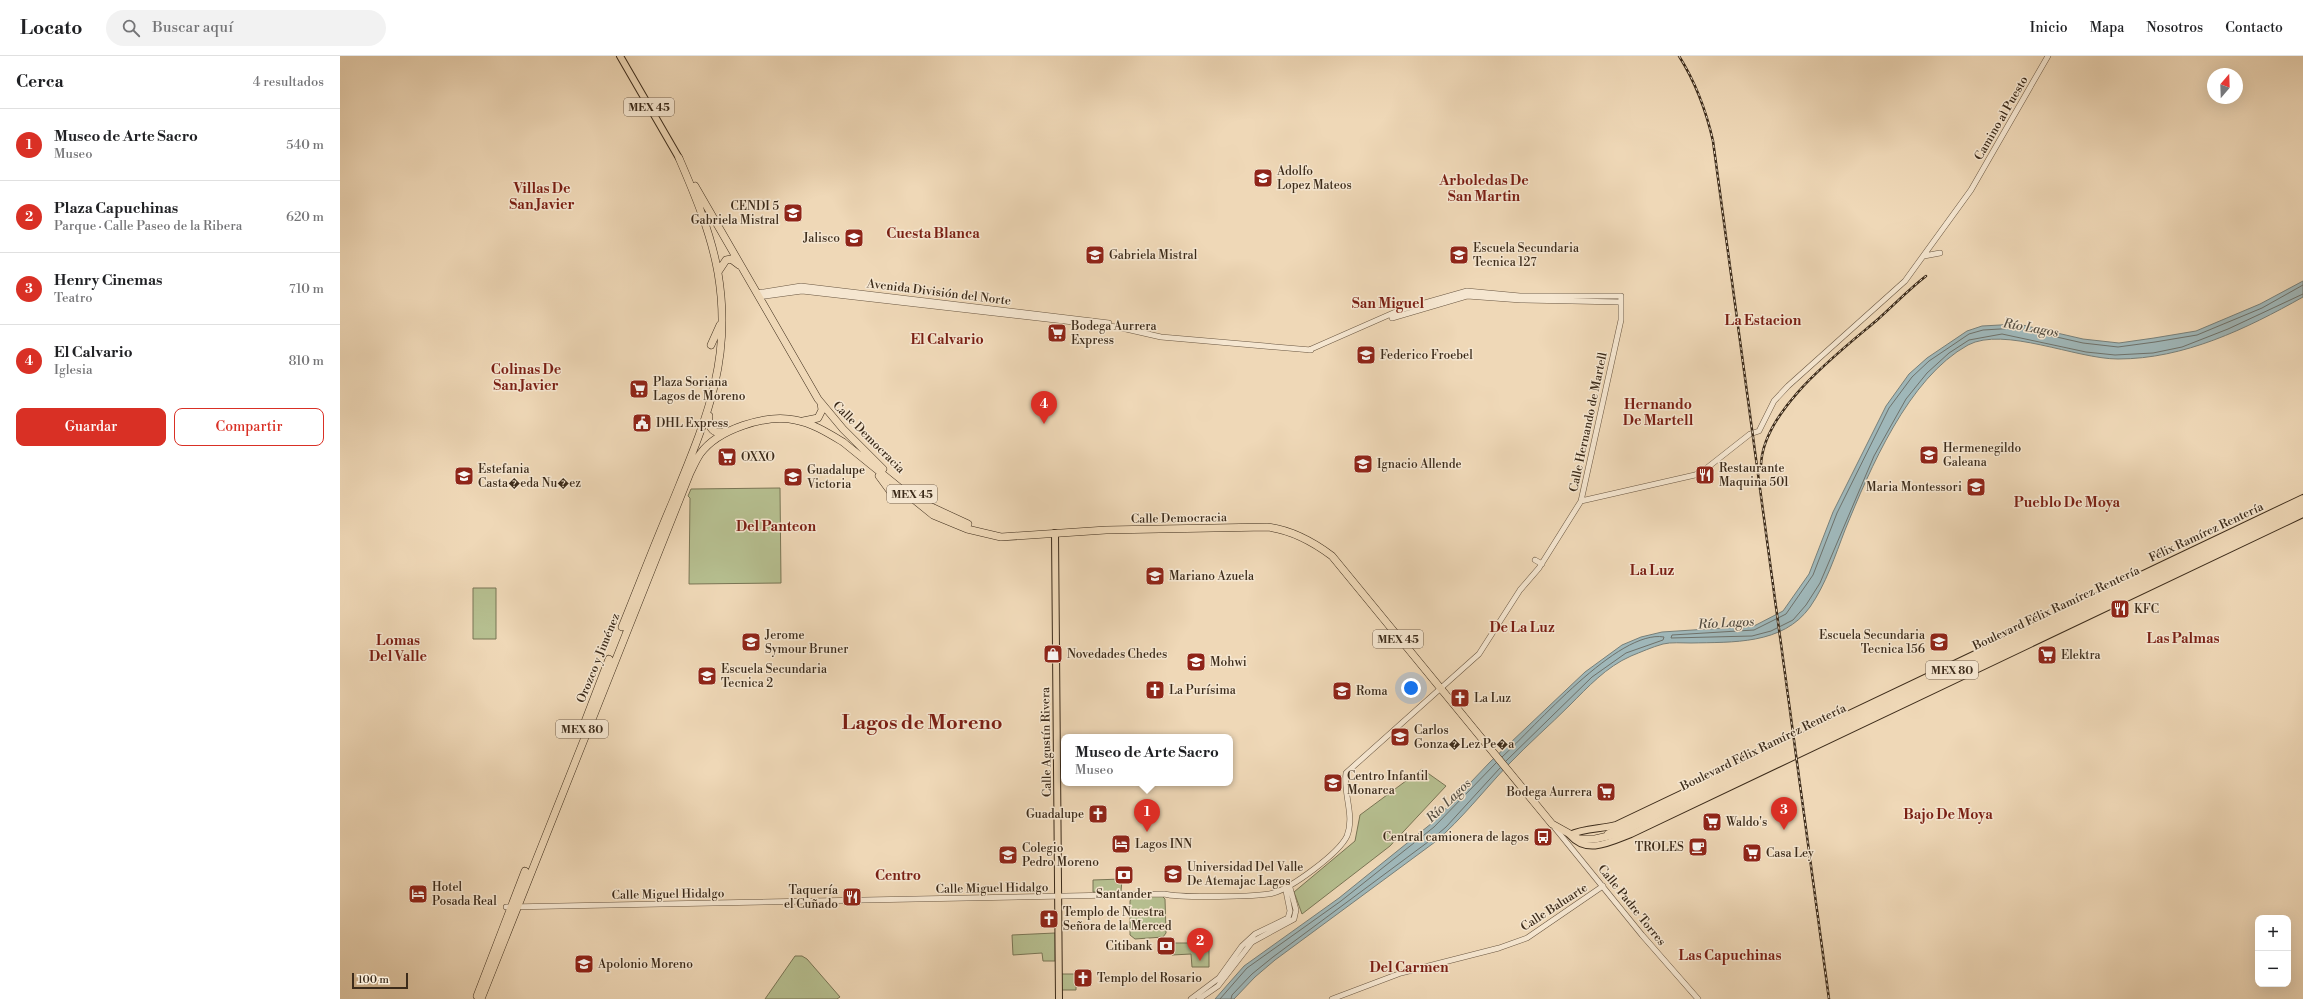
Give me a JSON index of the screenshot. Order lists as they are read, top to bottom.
{
  "streets": {
    "highway": [
      "MEX 45",
      "Calle Democracia",
      "Boulevard Félix Ramírez Rentería",
      "Orozco y Jiménez",
      "MEX 80"
    ],
    "main road": ["Félix Ramírez Rentería", "Calle Agustín Rivera"],
    "street": [
      "Camino al Puesto",
      "Avenida División del Norte",
      "Calle Hernando de Martell",
      "Calle Miguel Hidalgo",
      "Calle Padre Torres",
      "Calle Baluarte"
    ]
  },
  "crossings": [
    ["MEX 45", "Avenida División del Norte"],
    ["MEX 45", "Calle Hernando de Martell"],
    ["MEX 45", "Calle Democracia"],
    ["MEX 45", "Boulevard Félix Ramírez Rentería"],
    ["MEX 45", "MEX 80"],
    ["MEX 45", "Calle Padre Torres"],
    ["Camino al Puesto", "Calle Hernando de Martell"],
    ["Avenida División del Norte", "Calle Hernando de Martell"],
    ["Calle Hernando de Martell", "Calle Democracia"],
    ["Calle Hernando de Martell", "Calle Miguel Hidalgo"],
    ["Calle Democracia", "Calle Agustín Rivera"],
    ["Félix Ramírez Rentería", "Boulevard Félix Ramírez Rentería"],
    ["Félix Ramírez Rentería", "Calle Padre Torres"],
    ["Boulevard Félix Ramírez Rentería", "Calle Padre Torres"],
    ["Orozco y Jiménez", "MEX 80"],
    ["Orozco y Jiménez", "Calle Miguel Hidalgo"],
    ["Calle Agustín Rivera", "Calle Miguel Hidalgo"],
    ["Calle Padre Torres", "Calle Baluarte"]
  ],
  "districts": [
    "Arboledas De San Martin",
    "Villas De San Javier",
    "Cuesta Blanca",
    "San Miguel",
    "La Estacion",
    "El Calvario",
    "Colinas De San Javier",
    "Hernando De Martell",
    "Pueblo De Moya",
    "Del Panteon",
    "La Luz",
    "De La Luz",
    "Las Palmas",
    "Lomas Del Valle",
    "Lagos de Moreno",
    "Bajo De Moya",
    "Centro",
    "Las Capuchinas",
    "Del Carmen"
  ],
  "water": ["Río Lagos"],
  "places": {
    "school or university": [
      "Adolfo Lopez Mateos",
      "CENDI 5 Gabriela Mistral",
      "Jalisco",
      "Gabriela Mistral",
      "Escuela Secundaria Tecnica 127",
      "Federico Froebel",
      "Hermenegildo Galeana",
      "Ignacio Allende",
      "Estefania Casta�eda Nu�ez",
      "Guadalupe Victoria",
      "Maria Montessori",
      "Mariano Azuela",
      "Jerome Symour Bruner",
      "Escuela Secundaria Tecnica 156",
      "Mohwi",
      "Escuela Secundaria Tecnica 2",
      "Roma",
      "Carlos Gonza�Lez Pe�a",
      "Centro Infantil Monarca",
      "Colegio Pedro Moreno",
      "Universidad Del Valle De Atemajac Lagos",
      "Apolonio Moreno"
    ],
    "supermarket": [
      "Bodega Aurrera Express",
      "Plaza Soriana Lagos de Moreno",
      "OXXO",
      "Elektra",
      "Bodega Aurrera",
      "Waldo's",
      "Casa Ley"
    ],
    "public building": ["DHL Express"],
    "restaurant": ["Restaurante Maquina 501", "KFC", "Taquería el Cuñado"],
    "shop": ["Novedades Chedes"],
    "church": [
      "La Purísima",
      "La Luz",
      "Guadalupe",
      "Templo de Nuestra Señora de la Merced",
      "Templo del Rosario"
    ],
    "bus stop": ["Central camionera de lagos"],
    "hotel": ["Lagos INN", "Hotel Posada Real"],
    "cafe": ["TROLES"],
    "bank": ["Santander", "Citibank"]
  },
  "scale_bar": "100 m",
  "north": "top",
  "page": {
    "header": "Locato",
    "search": "Buscar aquí",
    "nav": [
      "Inicio",
      "Mapa",
      "Nosotros",
      "Contacto"
    ],
    "heading": ["Cerca", "4 resultados"],
    "list": [
      {
        "mark": "1",
        "name": "Museo de Arte Sacro",
        "note": "Museo",
        "value": "540 m"
      },
      {
        "mark": "2",
        "name": "Plaza Capuchinas",
        "note": "Parque · Calle Paseo de la Ribera",
        "value": "620 m"
      },
      {
        "mark": "3",
        "name": "Henry Cinemas",
        "note": "Teatro",
        "value": "710 m"
      },
      {
        "mark": "4",
        "name": "El Calvario",
        "note": "Iglesia",
        "value": "810 m"
      }
    ],
    "pins": [
      "4",
      "3",
      "1",
      "2"
    ],
    "buttons": ["Guardar", "Compartir"],
    "popup": ["Museo de Arte Sacro", "Museo"],
    "map_buttons": ["+", "−"],
    "scale": "100 m"
  }
}
